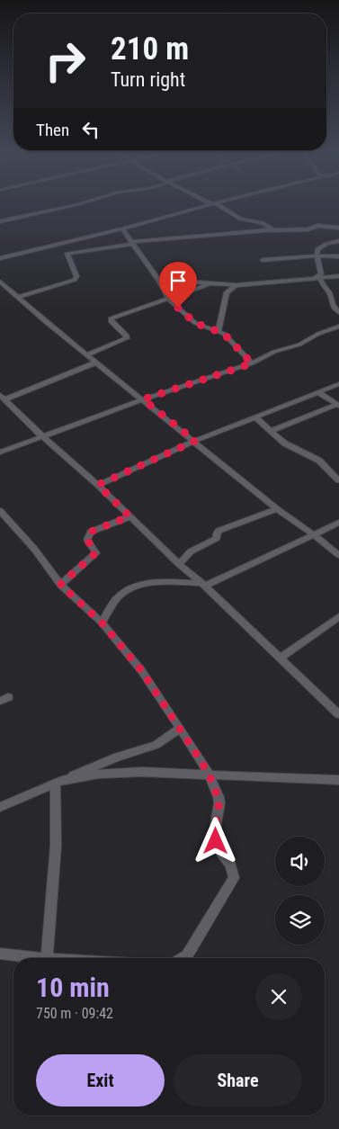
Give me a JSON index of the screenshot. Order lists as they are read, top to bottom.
{
  "page": {
    "turn": ["210 m", "Turn right"],
    "then": "Then",
    "heading": ["10 min", "750 m · 09:42"],
    "buttons": ["Exit", "Share"]
  }
}
